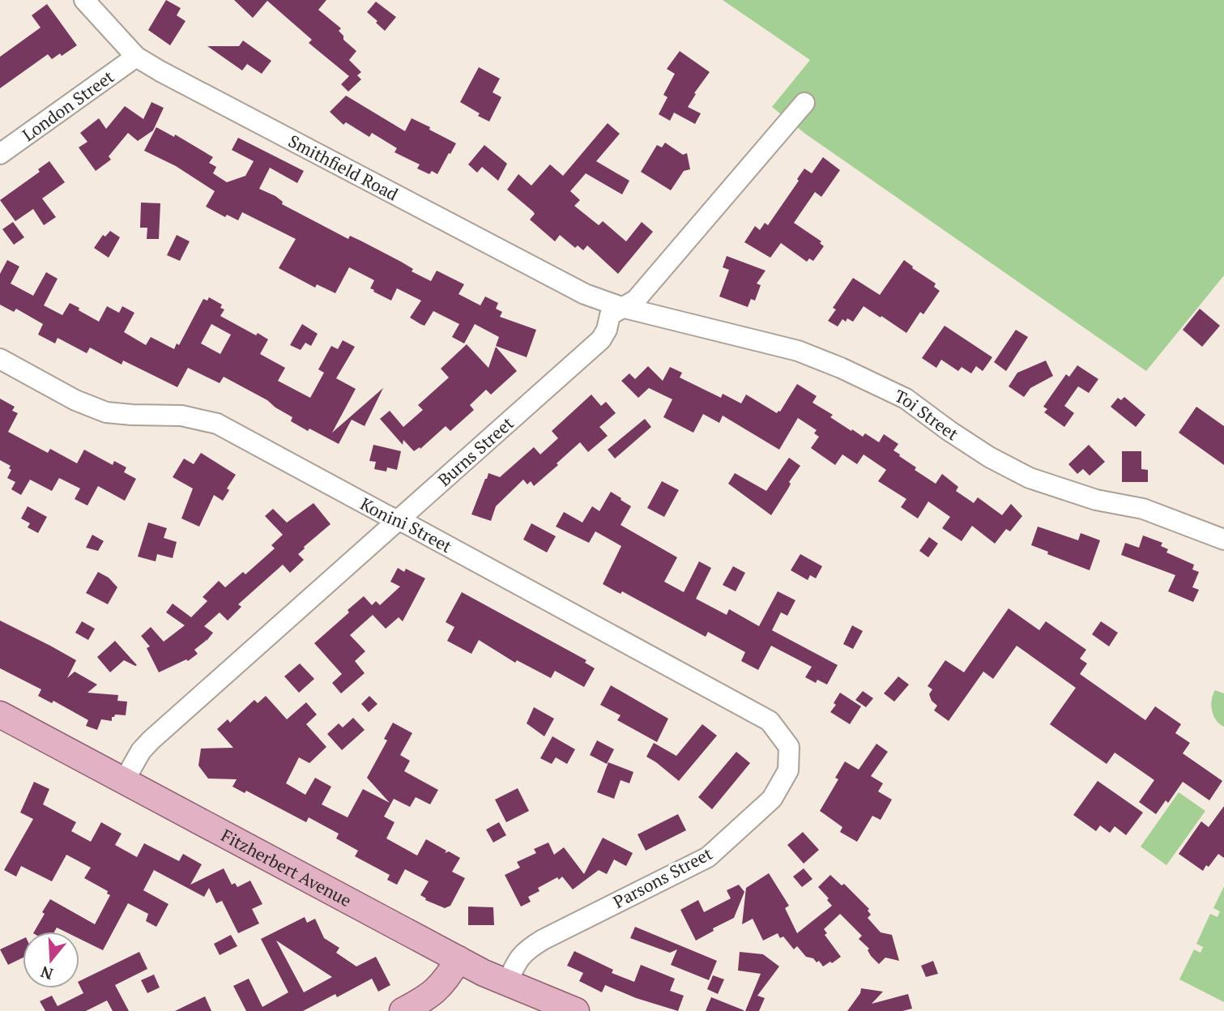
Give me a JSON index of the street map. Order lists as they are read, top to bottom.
{
  "streets": {
    "main road": ["Fitzherbert Avenue"],
    "street": [
      "London Street",
      "Smithfield Road",
      "Toi Street",
      "Burns Street",
      "Konini Street",
      "Parsons Street"
    ]
  },
  "crossings": [
    ["London Street", "Smithfield Road"],
    ["Smithfield Road", "Toi Street"],
    ["Smithfield Road", "Burns Street"],
    ["Toi Street", "Burns Street"],
    ["Burns Street", "Konini Street"],
    ["Burns Street", "Fitzherbert Avenue"],
    ["Konini Street", "Parsons Street"],
    ["Fitzherbert Avenue", "Parsons Street"]
  ],
  "north": "bottom"
}
